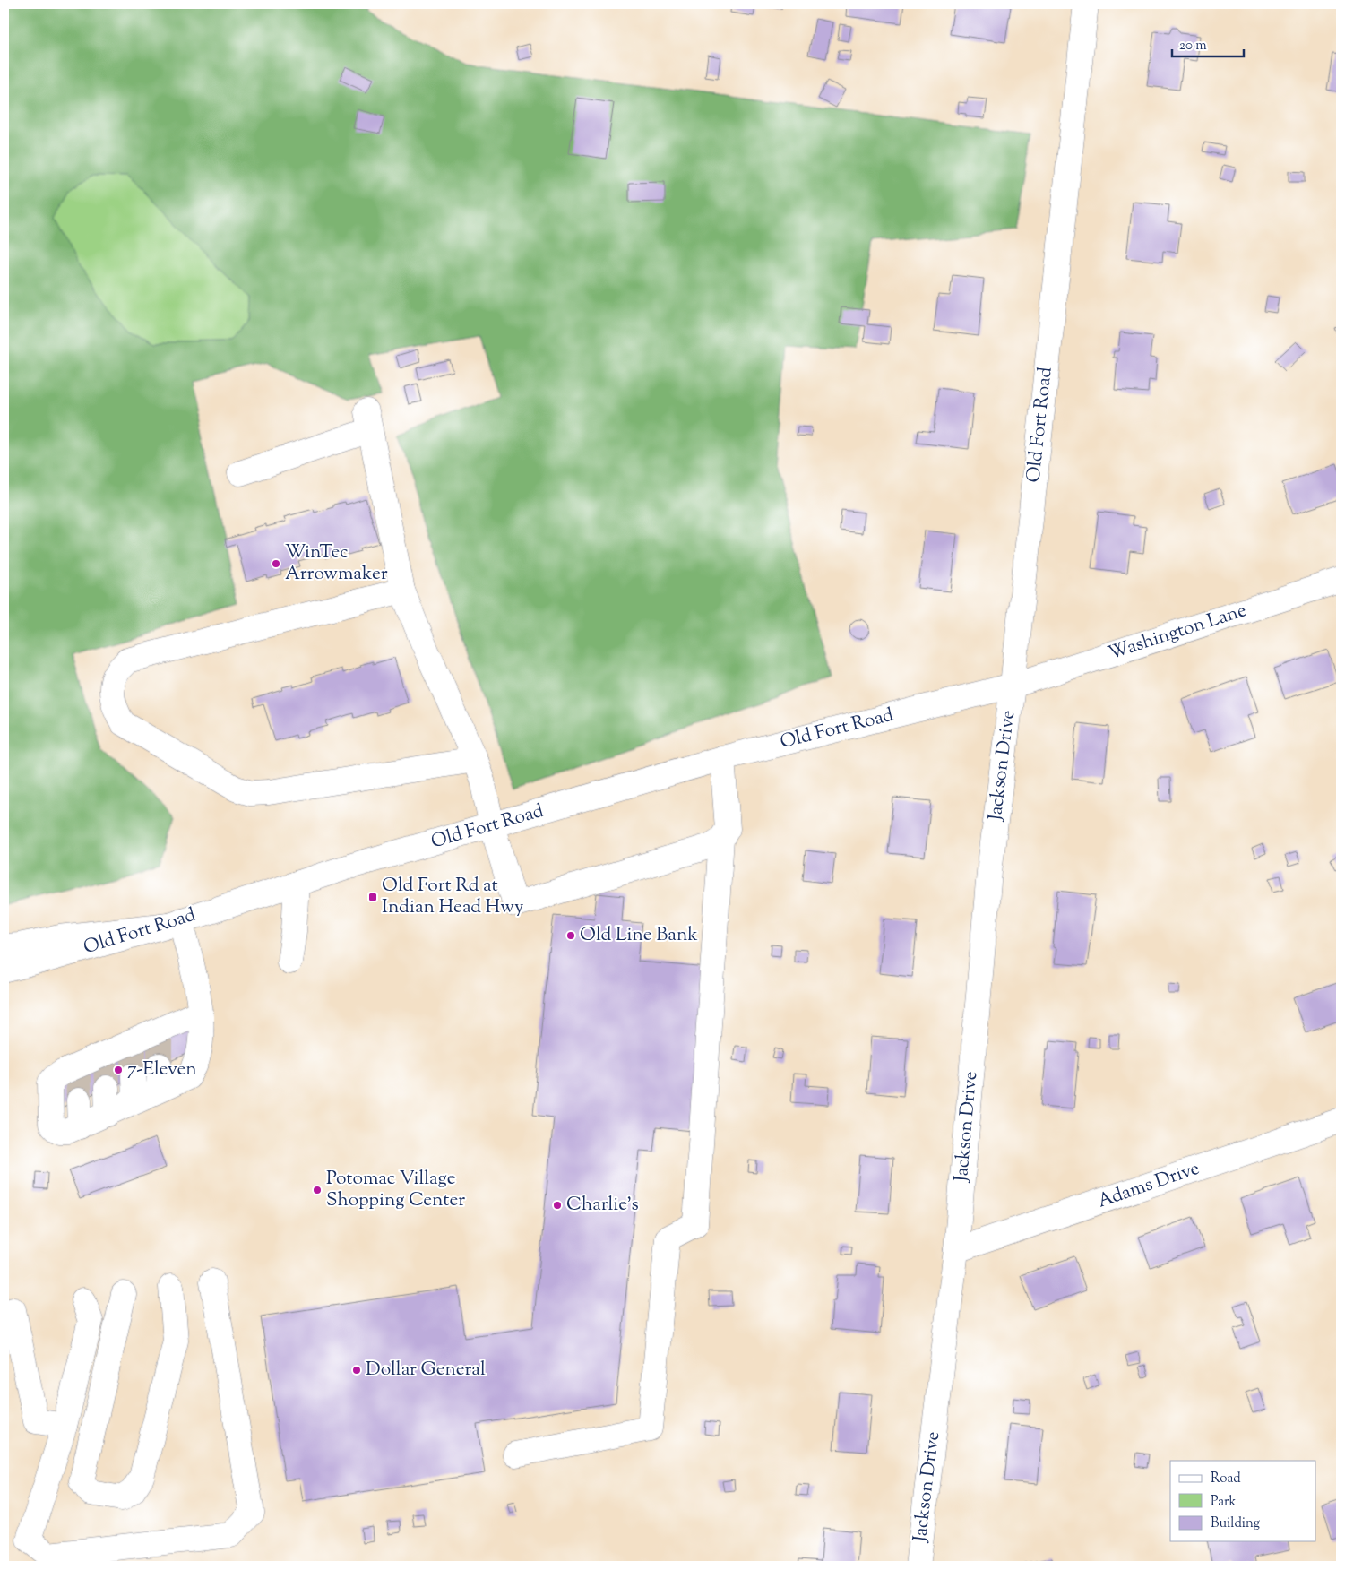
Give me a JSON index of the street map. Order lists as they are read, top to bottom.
{
  "streets": {
    "main road": [
      "Old Fort Road",
      "Washington Lane",
      "Jackson Drive",
      "Adams Drive"
    ]
  },
  "crossings": [
    ["Old Fort Road", "Washington Lane"],
    ["Old Fort Road", "Jackson Drive"],
    ["Washington Lane", "Jackson Drive"],
    ["Jackson Drive", "Adams Drive"]
  ],
  "places": {
    "other": [
      "WinTec Arrowmaker",
      "Old Line Bank",
      "7-Eleven",
      "Potomac Village Shopping Center",
      "Charlie's",
      "Dollar General"
    ],
    "transit": ["Old Fort Rd at Indian Head Hwy"]
  },
  "legend": ["Road", "Park", "Building"],
  "scale_bar": "20 m"
}
